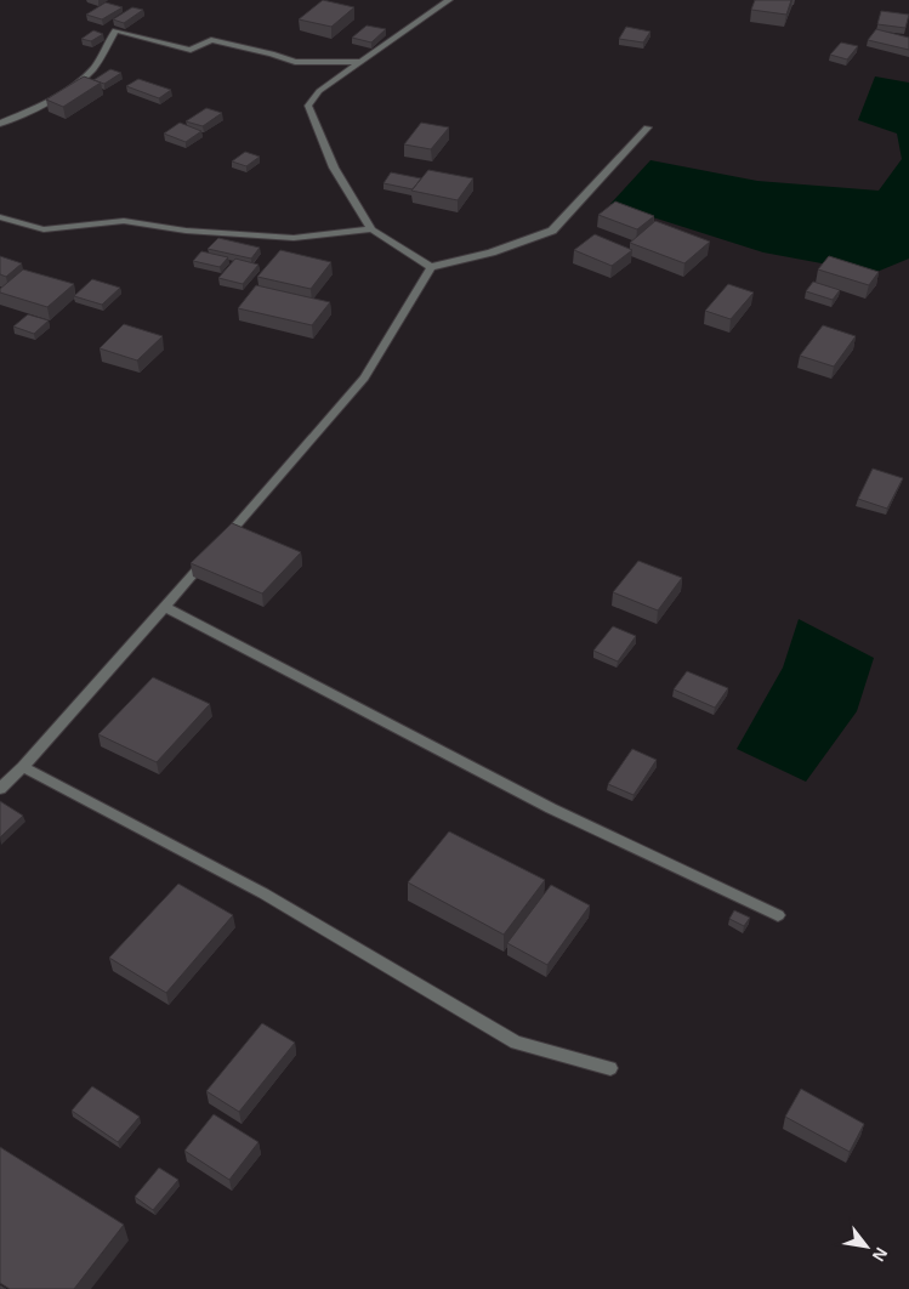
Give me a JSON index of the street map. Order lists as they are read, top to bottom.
{
  "north": "bottom right"
}
